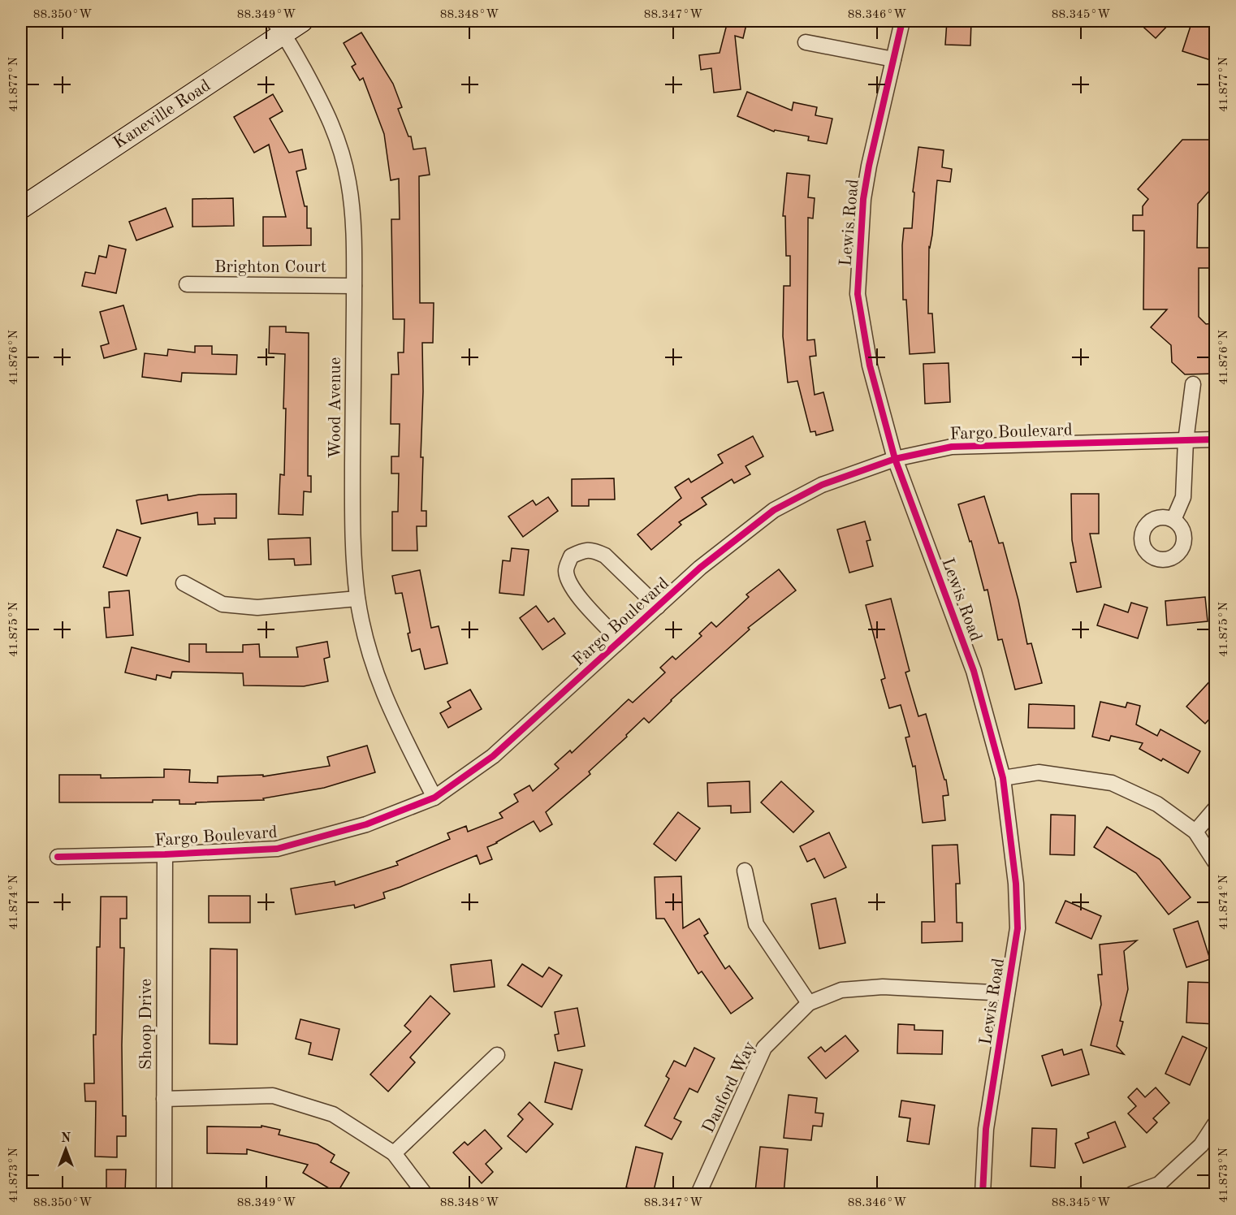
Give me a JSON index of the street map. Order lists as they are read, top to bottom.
{
  "streets": {
    "main road": ["Kaneville Road"],
    "street": [
      "Lewis Road",
      "Brighton Court",
      "Wood Avenue",
      "Fargo Boulevard",
      "Shoop Drive",
      "Danford Way"
    ]
  },
  "crossings": [
    ["Kaneville Road", "Wood Avenue"],
    ["Lewis Road", "Fargo Boulevard"],
    ["Lewis Road", "Danford Way"],
    ["Brighton Court", "Wood Avenue"],
    ["Wood Avenue", "Fargo Boulevard"],
    ["Fargo Boulevard", "Shoop Drive"]
  ],
  "north": "top",
  "coordinates": [
    "88.350°W",
    "88.349°W",
    "88.348°W",
    "88.347°W",
    "88.346°W",
    "88.345°W",
    "41.877°N",
    "41.876°N",
    "41.875°N",
    "41.874°N",
    "41.873°N"
  ]
}
